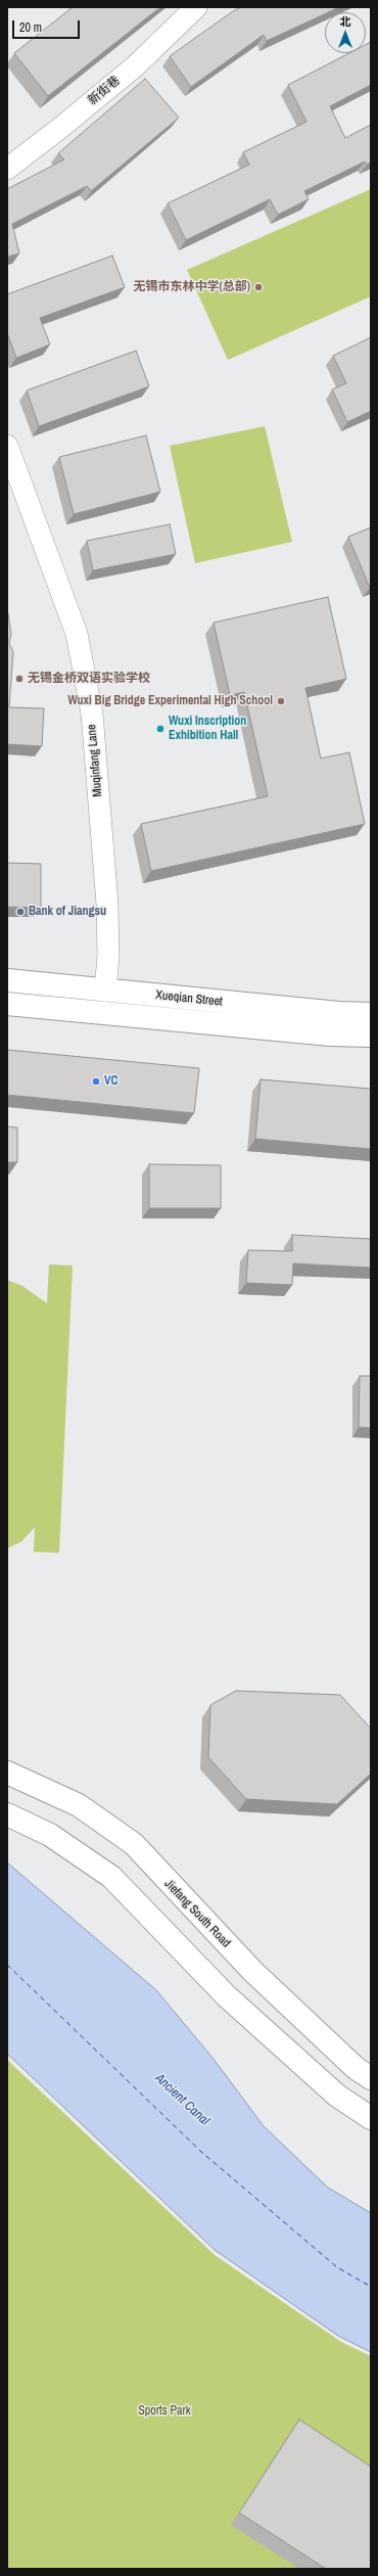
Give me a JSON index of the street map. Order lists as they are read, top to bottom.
{
  "streets": {
    "main road": ["Xueqian Street", "Jiefang South Road"],
    "street": ["新街巷", "Muqinfang Lane"]
  },
  "crossings": [
    ["Muqinfang Lane", "Xueqian Street"]
  ],
  "water": ["Ancient Canal"],
  "parks": ["Sports Park"],
  "places": [
    "无锡市东林中学(总部)",
    "无锡金桥双语实验学校",
    "Wuxi Big Bridge Experimental High School",
    "Wuxi Inscription Exhibition Hall",
    "Bank of Jiangsu",
    "VC"
  ],
  "scale_bar": "20 m",
  "north": "top"
}
